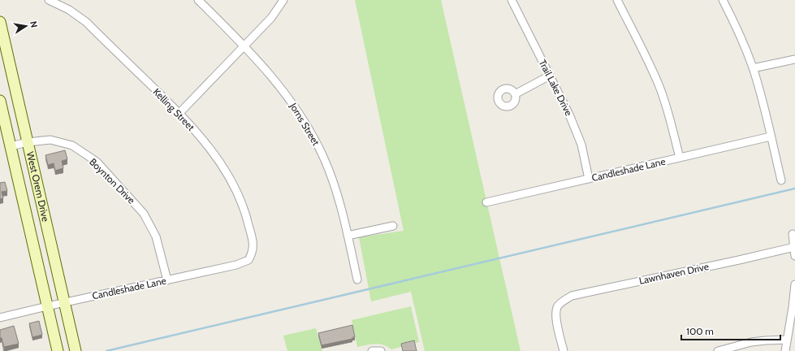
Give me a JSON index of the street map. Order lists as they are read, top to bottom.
{
  "streets": {
    "main road": ["West Orem Drive"],
    "street": [
      "Trail Lake Drive",
      "Kelling Street",
      "Jorns Street",
      "Candleshade Lane",
      "Boynton Drive",
      "Lawnhaven Drive"
    ]
  },
  "crossings": [
    ["Trail Lake Drive", "Candleshade Lane"],
    ["Kelling Street", "Candleshade Lane"],
    ["Candleshade Lane", "Boynton Drive"],
    ["Candleshade Lane", "West Orem Drive"],
    ["Boynton Drive", "West Orem Drive"]
  ],
  "scale_bar": "100 m",
  "north": "right"
}
